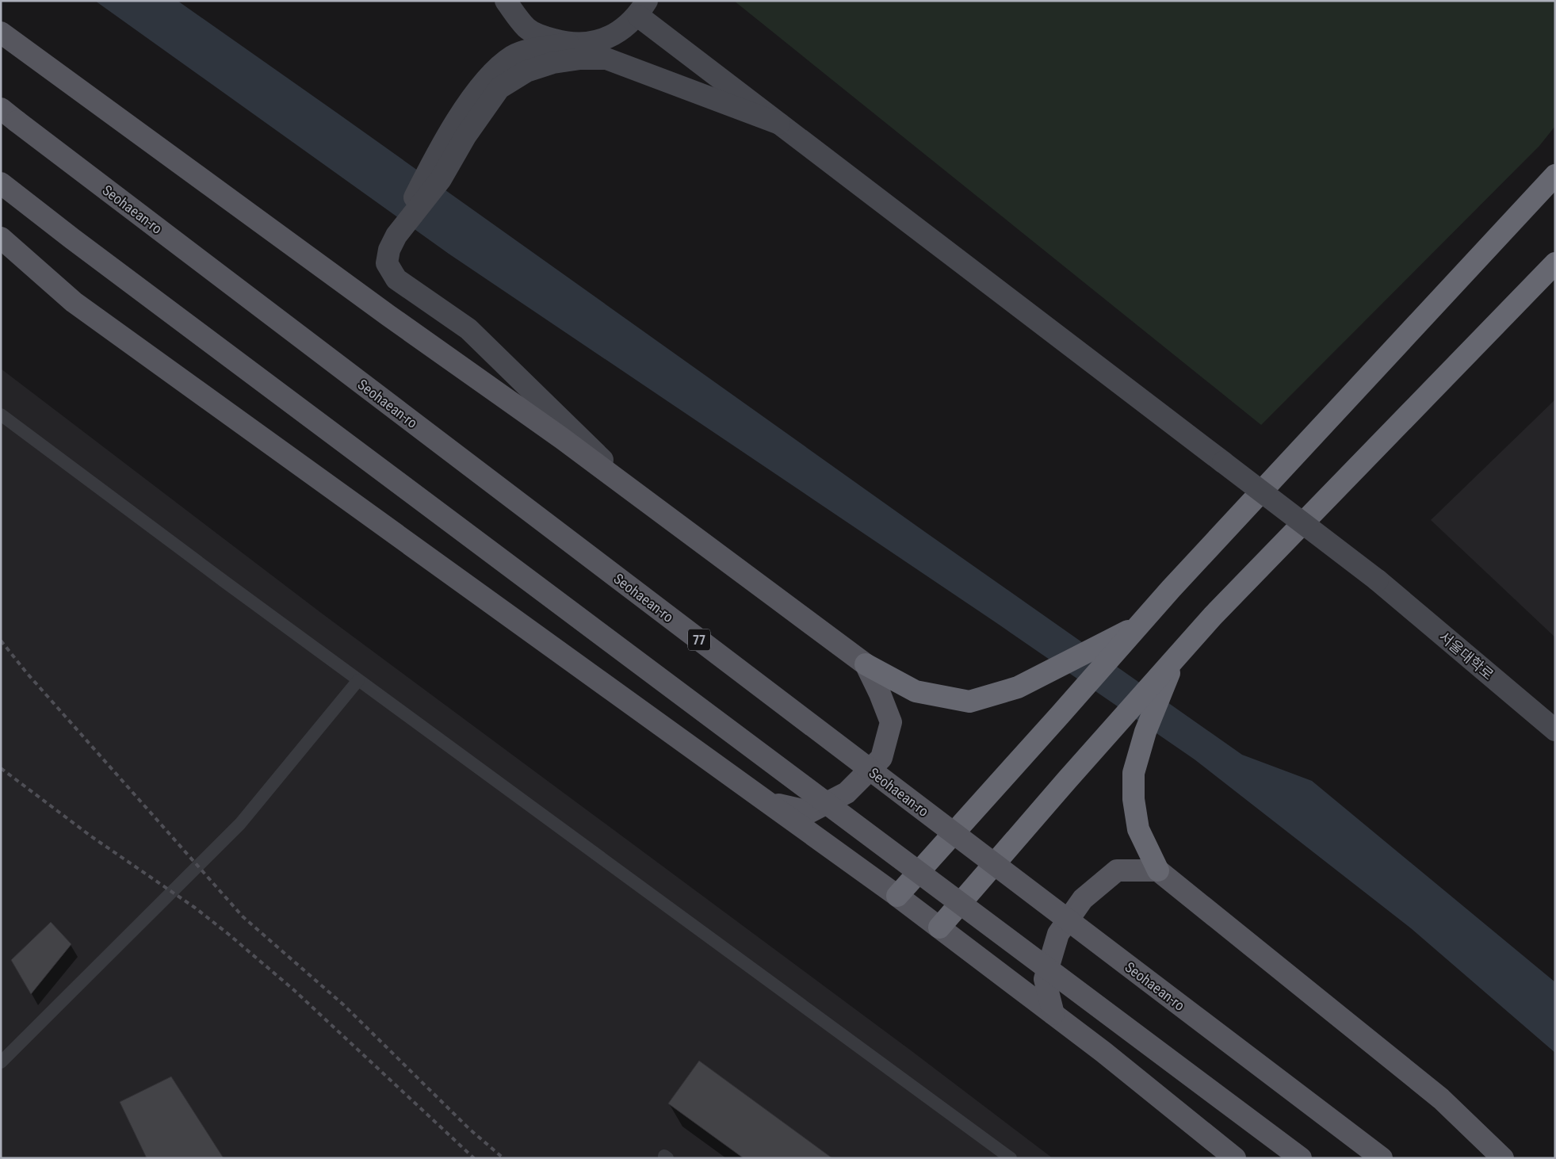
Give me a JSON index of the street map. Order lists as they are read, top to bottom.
{
  "streets": {
    "main road": ["Seohaean-ro", "77", "서울대학로"]
  }
}
